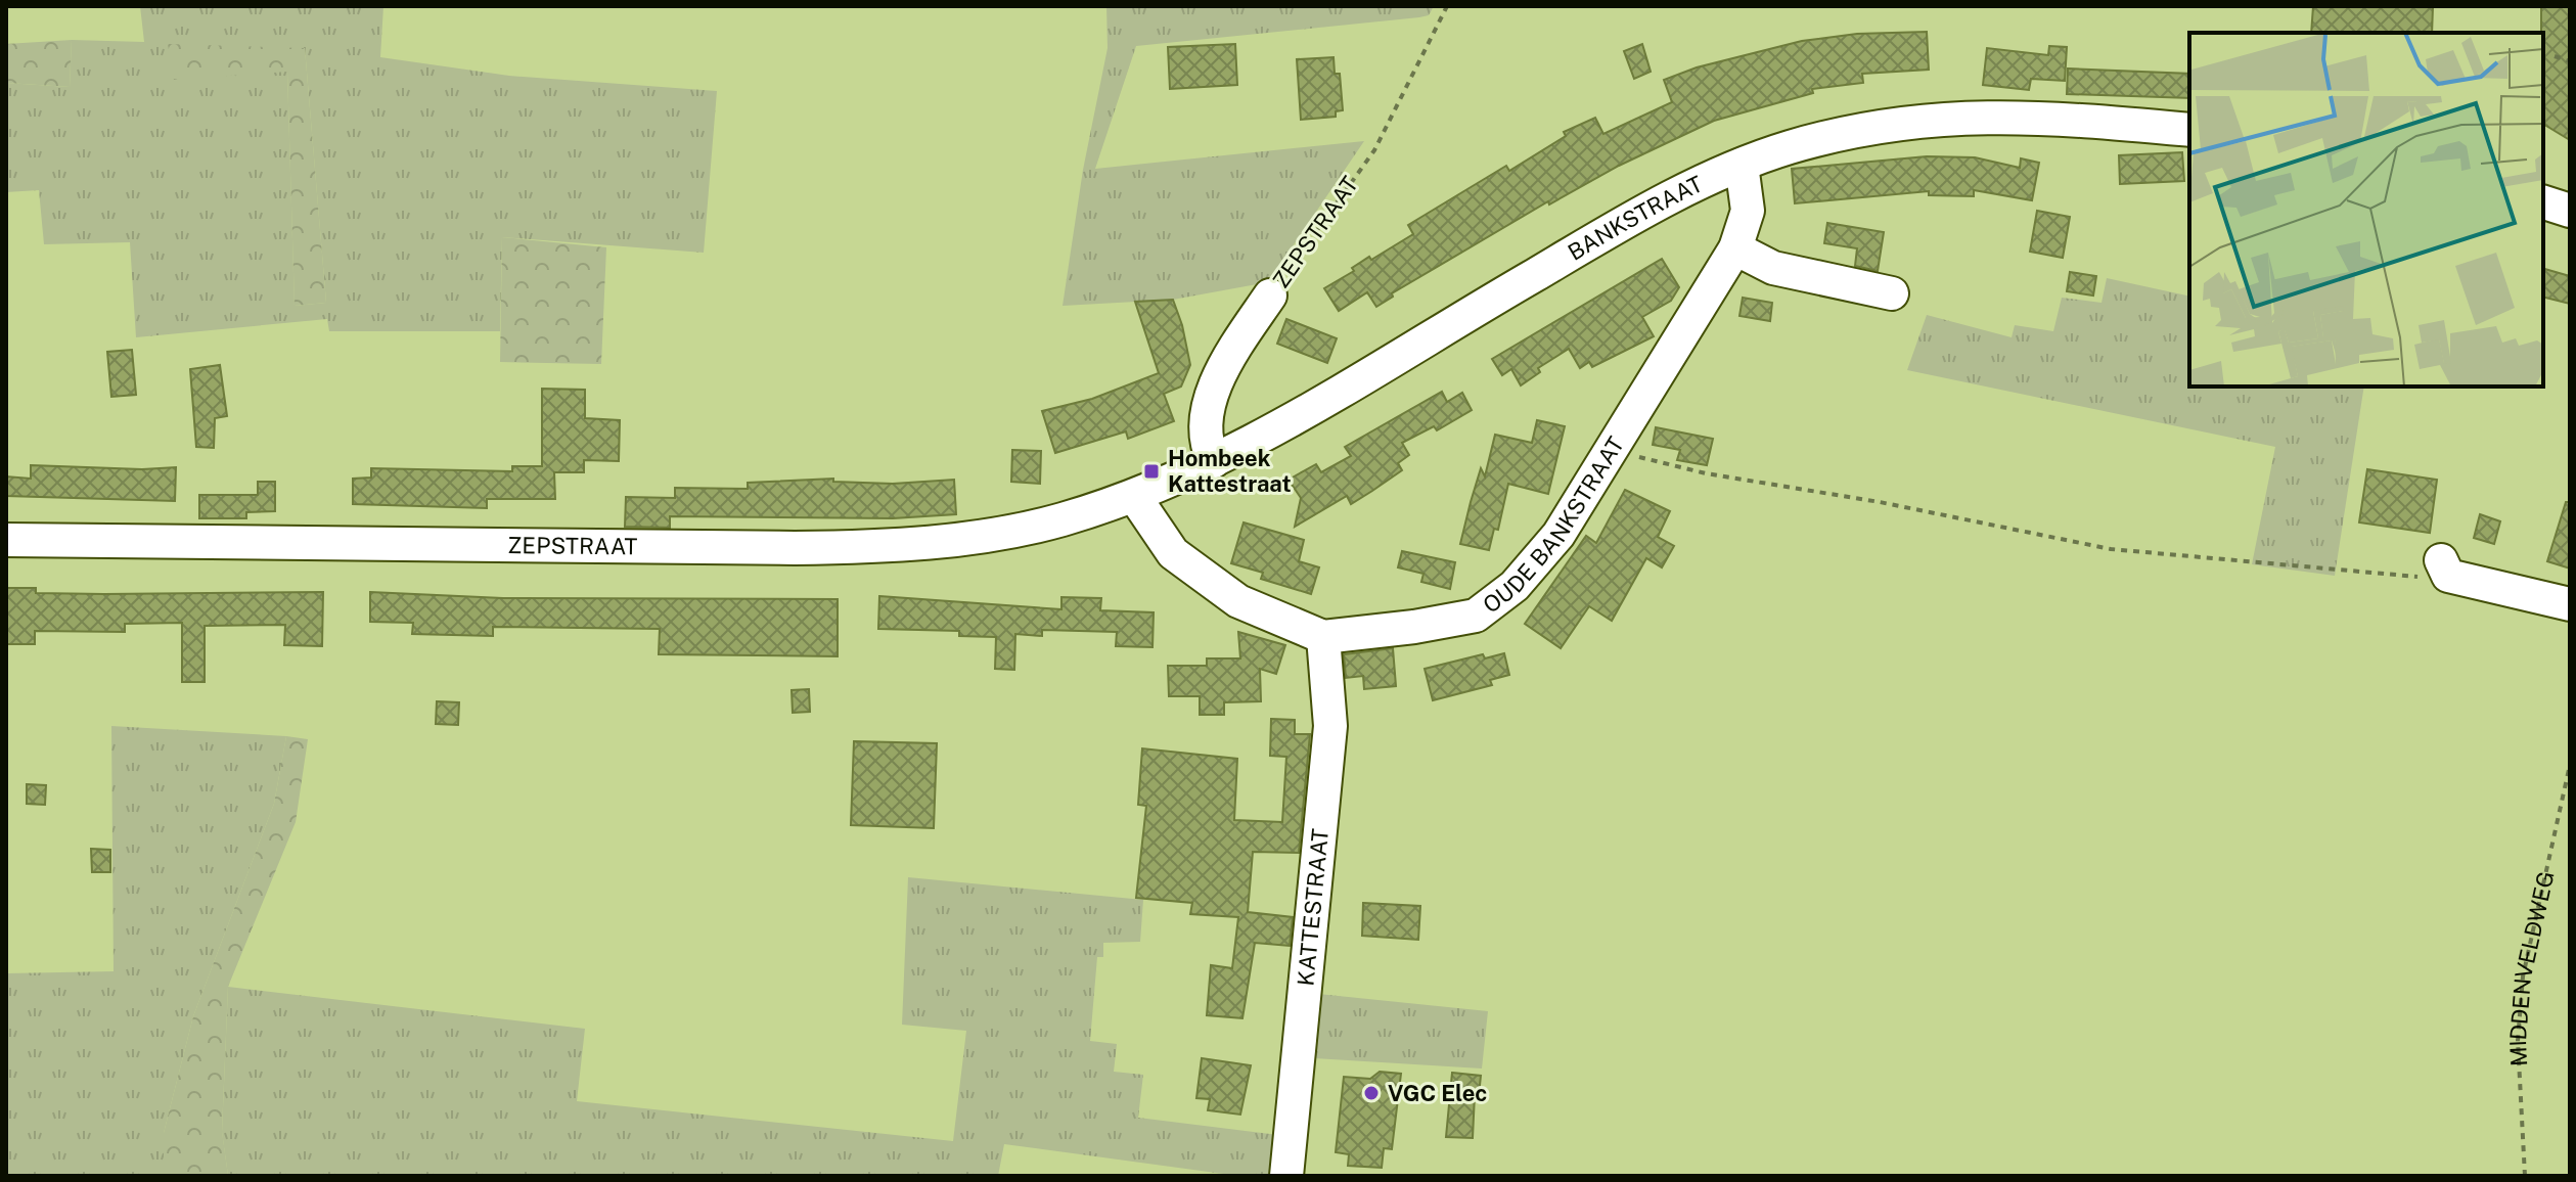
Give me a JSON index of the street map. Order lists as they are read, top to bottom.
{
  "streets": {
    "street": [
      "BANKSTRAAT",
      "ZEPSTRAAT",
      "OUDE BANKSTRAAT",
      "KATTESTRAAT"
    ],
    "path": ["MIDDENVELDWEG"]
  },
  "crossings": [
    ["BANKSTRAAT", "ZEPSTRAAT"],
    ["BANKSTRAAT", "OUDE BANKSTRAAT"],
    ["OUDE BANKSTRAAT", "KATTESTRAAT"]
  ],
  "places": {
    "transit": ["Hombeek Kattestraat"],
    "other": ["VGC Elec"]
  }
}
